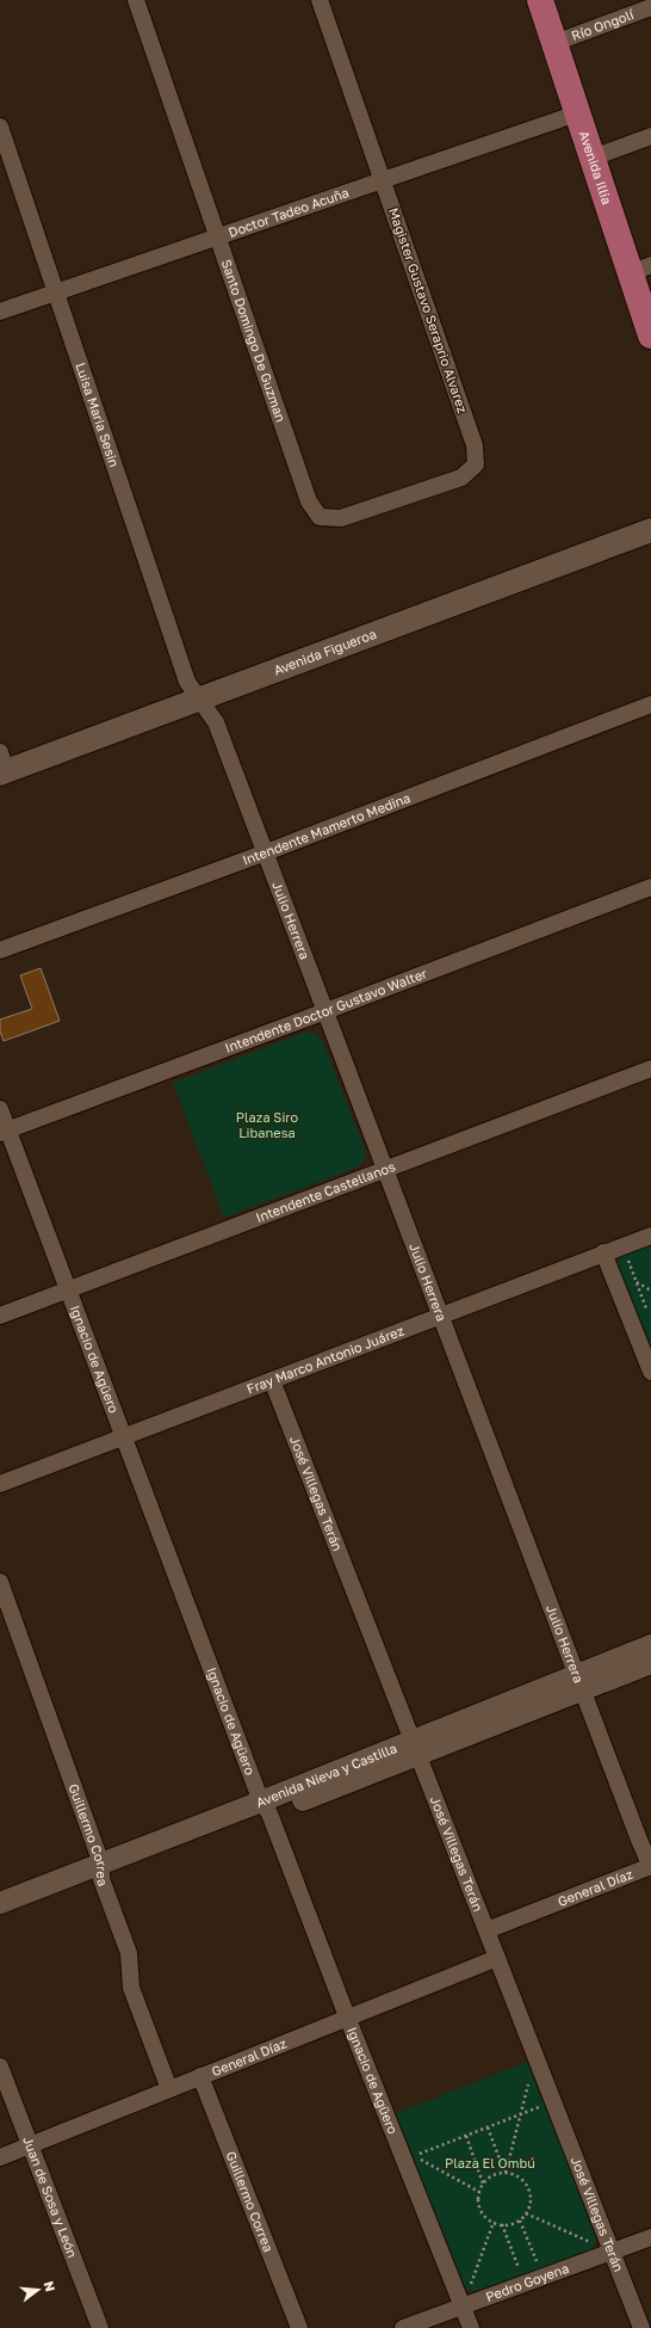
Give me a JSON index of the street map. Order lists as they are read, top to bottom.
{
  "streets": {
    "main road": ["Avenida Illia", "Avenida Figueroa"],
    "street": [
      "Río Ongolí",
      "Doctor Tadeo Acuña",
      "Magister Gustavo Seraprio Alvarez",
      "Santo Domingo De Guzman",
      "Luisa Maria Sesin",
      "Intendente Mamerto Medina",
      "Julio Herrera",
      "Intendente Doctor Gustavo Walter",
      "Intendente Castellanos",
      "Ignacio de Agüero",
      "Fray Marco Antonio Juárez",
      "José Villegas Terán",
      "Avenida Nieva y Castilla",
      "Guillermo Correa",
      "General Díaz",
      "Juan de Sosa y León",
      "Pedro Goyena"
    ]
  },
  "crossings": [
    ["Río Ongolí", "Avenida Illia"],
    ["Avenida Illia", "Doctor Tadeo Acuña"],
    ["Doctor Tadeo Acuña", "Magister Gustavo Seraprio Alvarez"],
    ["Doctor Tadeo Acuña", "Santo Domingo De Guzman"],
    ["Doctor Tadeo Acuña", "Luisa Maria Sesin"],
    ["Magister Gustavo Seraprio Alvarez", "Santo Domingo De Guzman"],
    ["Luisa Maria Sesin", "Avenida Figueroa"],
    ["Luisa Maria Sesin", "Julio Herrera"],
    ["Avenida Figueroa", "Julio Herrera"],
    ["Intendente Mamerto Medina", "Julio Herrera"],
    ["Julio Herrera", "Intendente Doctor Gustavo Walter"],
    ["Julio Herrera", "Intendente Castellanos"],
    ["Julio Herrera", "Fray Marco Antonio Juárez"],
    ["Julio Herrera", "Avenida Nieva y Castilla"],
    ["Julio Herrera", "General Díaz"],
    ["Intendente Doctor Gustavo Walter", "Ignacio de Agüero"],
    ["Intendente Castellanos", "Ignacio de Agüero"],
    ["Ignacio de Agüero", "Fray Marco Antonio Juárez"],
    ["Ignacio de Agüero", "Avenida Nieva y Castilla"],
    ["Ignacio de Agüero", "General Díaz"],
    ["Ignacio de Agüero", "Pedro Goyena"],
    ["Fray Marco Antonio Juárez", "José Villegas Terán"],
    ["José Villegas Terán", "Avenida Nieva y Castilla"],
    ["José Villegas Terán", "General Díaz"],
    ["José Villegas Terán", "Pedro Goyena"],
    ["Avenida Nieva y Castilla", "Guillermo Correa"],
    ["Guillermo Correa", "General Díaz"],
    ["General Díaz", "Juan de Sosa y León"]
  ],
  "parks": ["Plaza Siro Libanesa", "Plaza El Ombú"],
  "north": "right"
}
